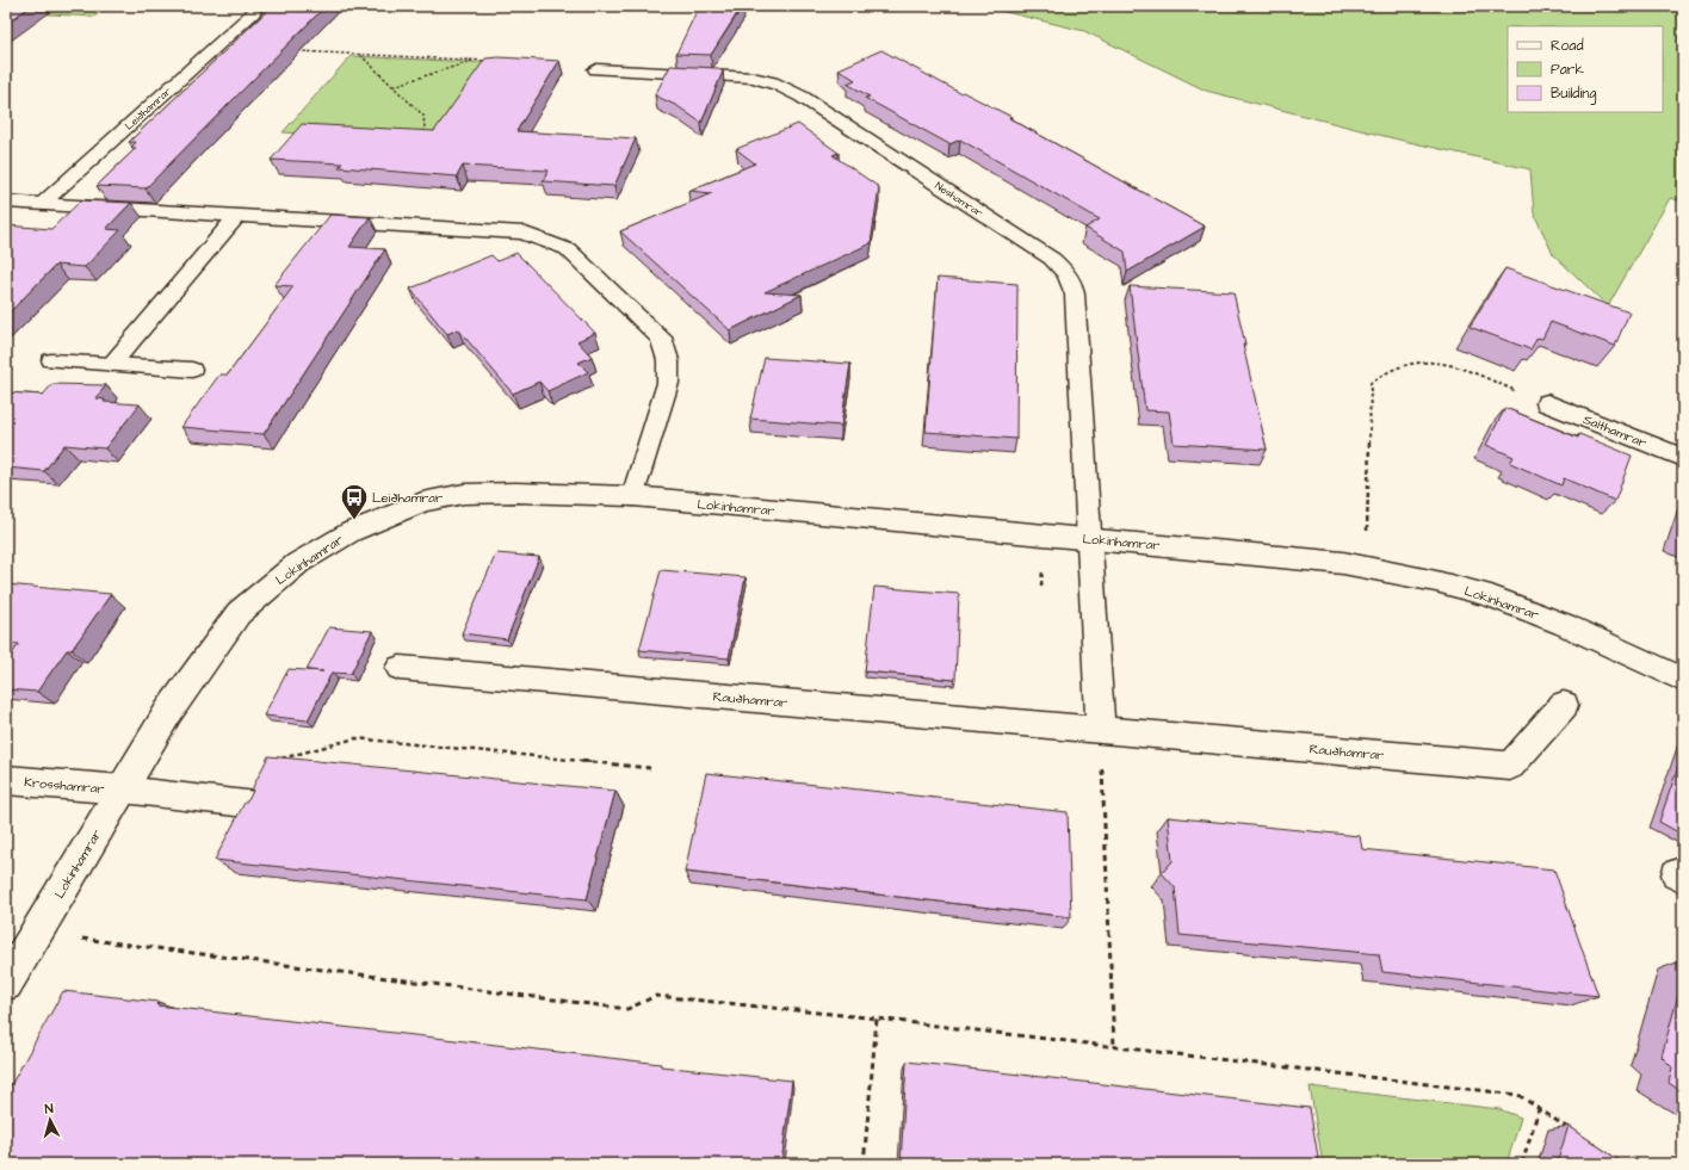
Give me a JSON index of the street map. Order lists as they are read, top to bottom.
{
  "streets": {
    "street": [
      "Leiðhamrar",
      "Neshamrar",
      "Salthamrar",
      "Lokinhamrar",
      "Rauðhamrar",
      "Krosshamrar"
    ]
  },
  "crossings": [
    ["Neshamrar", "Lokinhamrar"],
    ["Lokinhamrar", "Krosshamrar"]
  ],
  "places": {
    "bus stop": ["Leiðhamrar"]
  },
  "legend": ["Road", "Park", "Building"],
  "north": "top"
}
